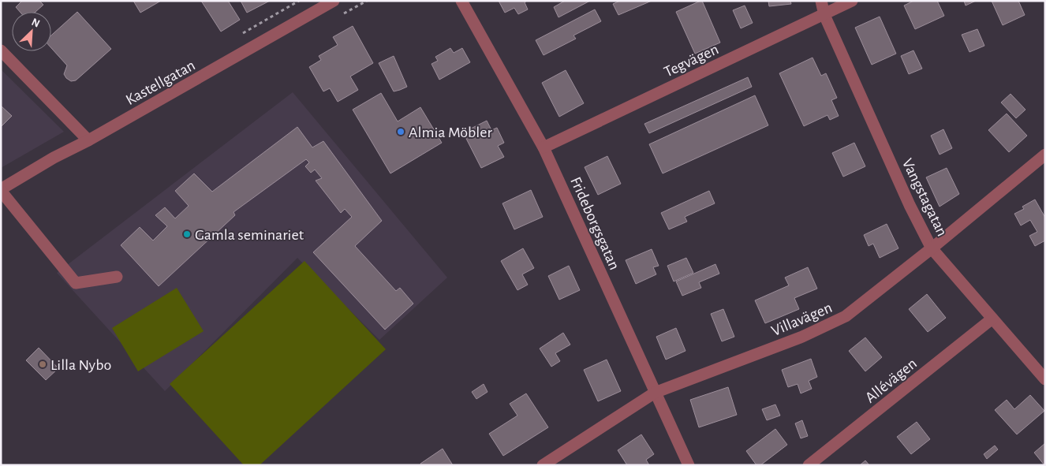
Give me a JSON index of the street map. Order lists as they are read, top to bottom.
{
  "streets": {
    "street": [
      "Tegvägen",
      "Kastellgatan",
      "Vangstagatan",
      "Frideborgsgatan",
      "Villavägen",
      "Allévägen"
    ]
  },
  "crossings": [
    ["Tegvägen", "Vangstagatan"],
    ["Tegvägen", "Frideborgsgatan"],
    ["Vangstagatan", "Villavägen"],
    ["Vangstagatan", "Allévägen"],
    ["Frideborgsgatan", "Villavägen"]
  ],
  "places": ["Almia Möbler", "Gamla seminariet", "Lilla Nybo"],
  "north": "top right"
}
